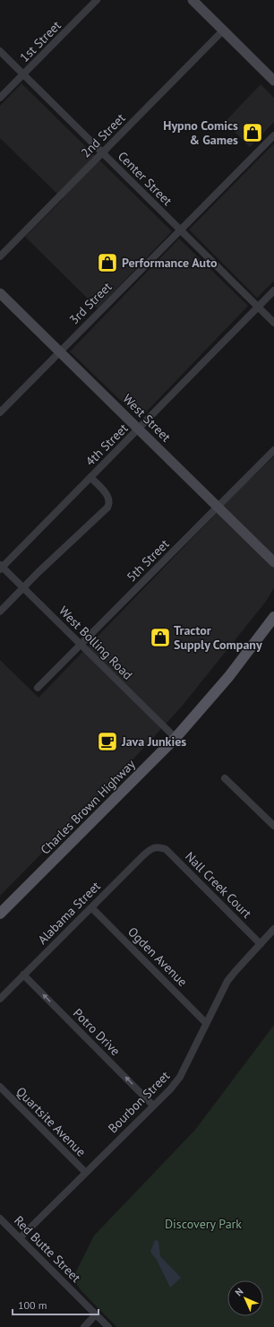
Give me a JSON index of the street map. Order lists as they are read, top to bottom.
{
  "streets": {
    "main road": ["Charles Brown Highway"],
    "street": [
      "1st Street",
      "2nd Street",
      "Center Street",
      "3rd Street",
      "West Street",
      "4th Street",
      "5th Street",
      "West Bolling Road",
      "Nall Creek Court",
      "Alabama Street",
      "Ogden Avenue",
      "Potro Drive",
      "Bourbon Street",
      "Quartsite Avenue",
      "Red Butte Street"
    ]
  },
  "crossings": [
    ["1st Street", "Center Street"],
    ["2nd Street", "Center Street"],
    ["Center Street", "3rd Street"],
    ["Center Street", "4th Street"],
    ["3rd Street", "West Street"],
    ["West Street", "4th Street"],
    ["West Street", "5th Street"],
    ["4th Street", "West Bolling Road"],
    ["5th Street", "West Bolling Road"],
    ["West Bolling Road", "Charles Brown Highway"],
    ["Nall Creek Court", "Alabama Street"],
    ["Nall Creek Court", "Bourbon Street"],
    ["Alabama Street", "Ogden Avenue"],
    ["Alabama Street", "Potro Drive"],
    ["Ogden Avenue", "Bourbon Street"],
    ["Potro Drive", "Bourbon Street"],
    ["Bourbon Street", "Quartsite Avenue"],
    ["Bourbon Street", "Red Butte Street"]
  ],
  "one_way": ["Potro Drive"],
  "parks": ["Discovery Park"],
  "places": {
    "shop": ["Hypno Comics & Games", "Performance Auto", "Tractor Supply Company"],
    "cafe": ["Java Junkies"]
  },
  "scale_bar": "100 m",
  "north": "top left"
}
